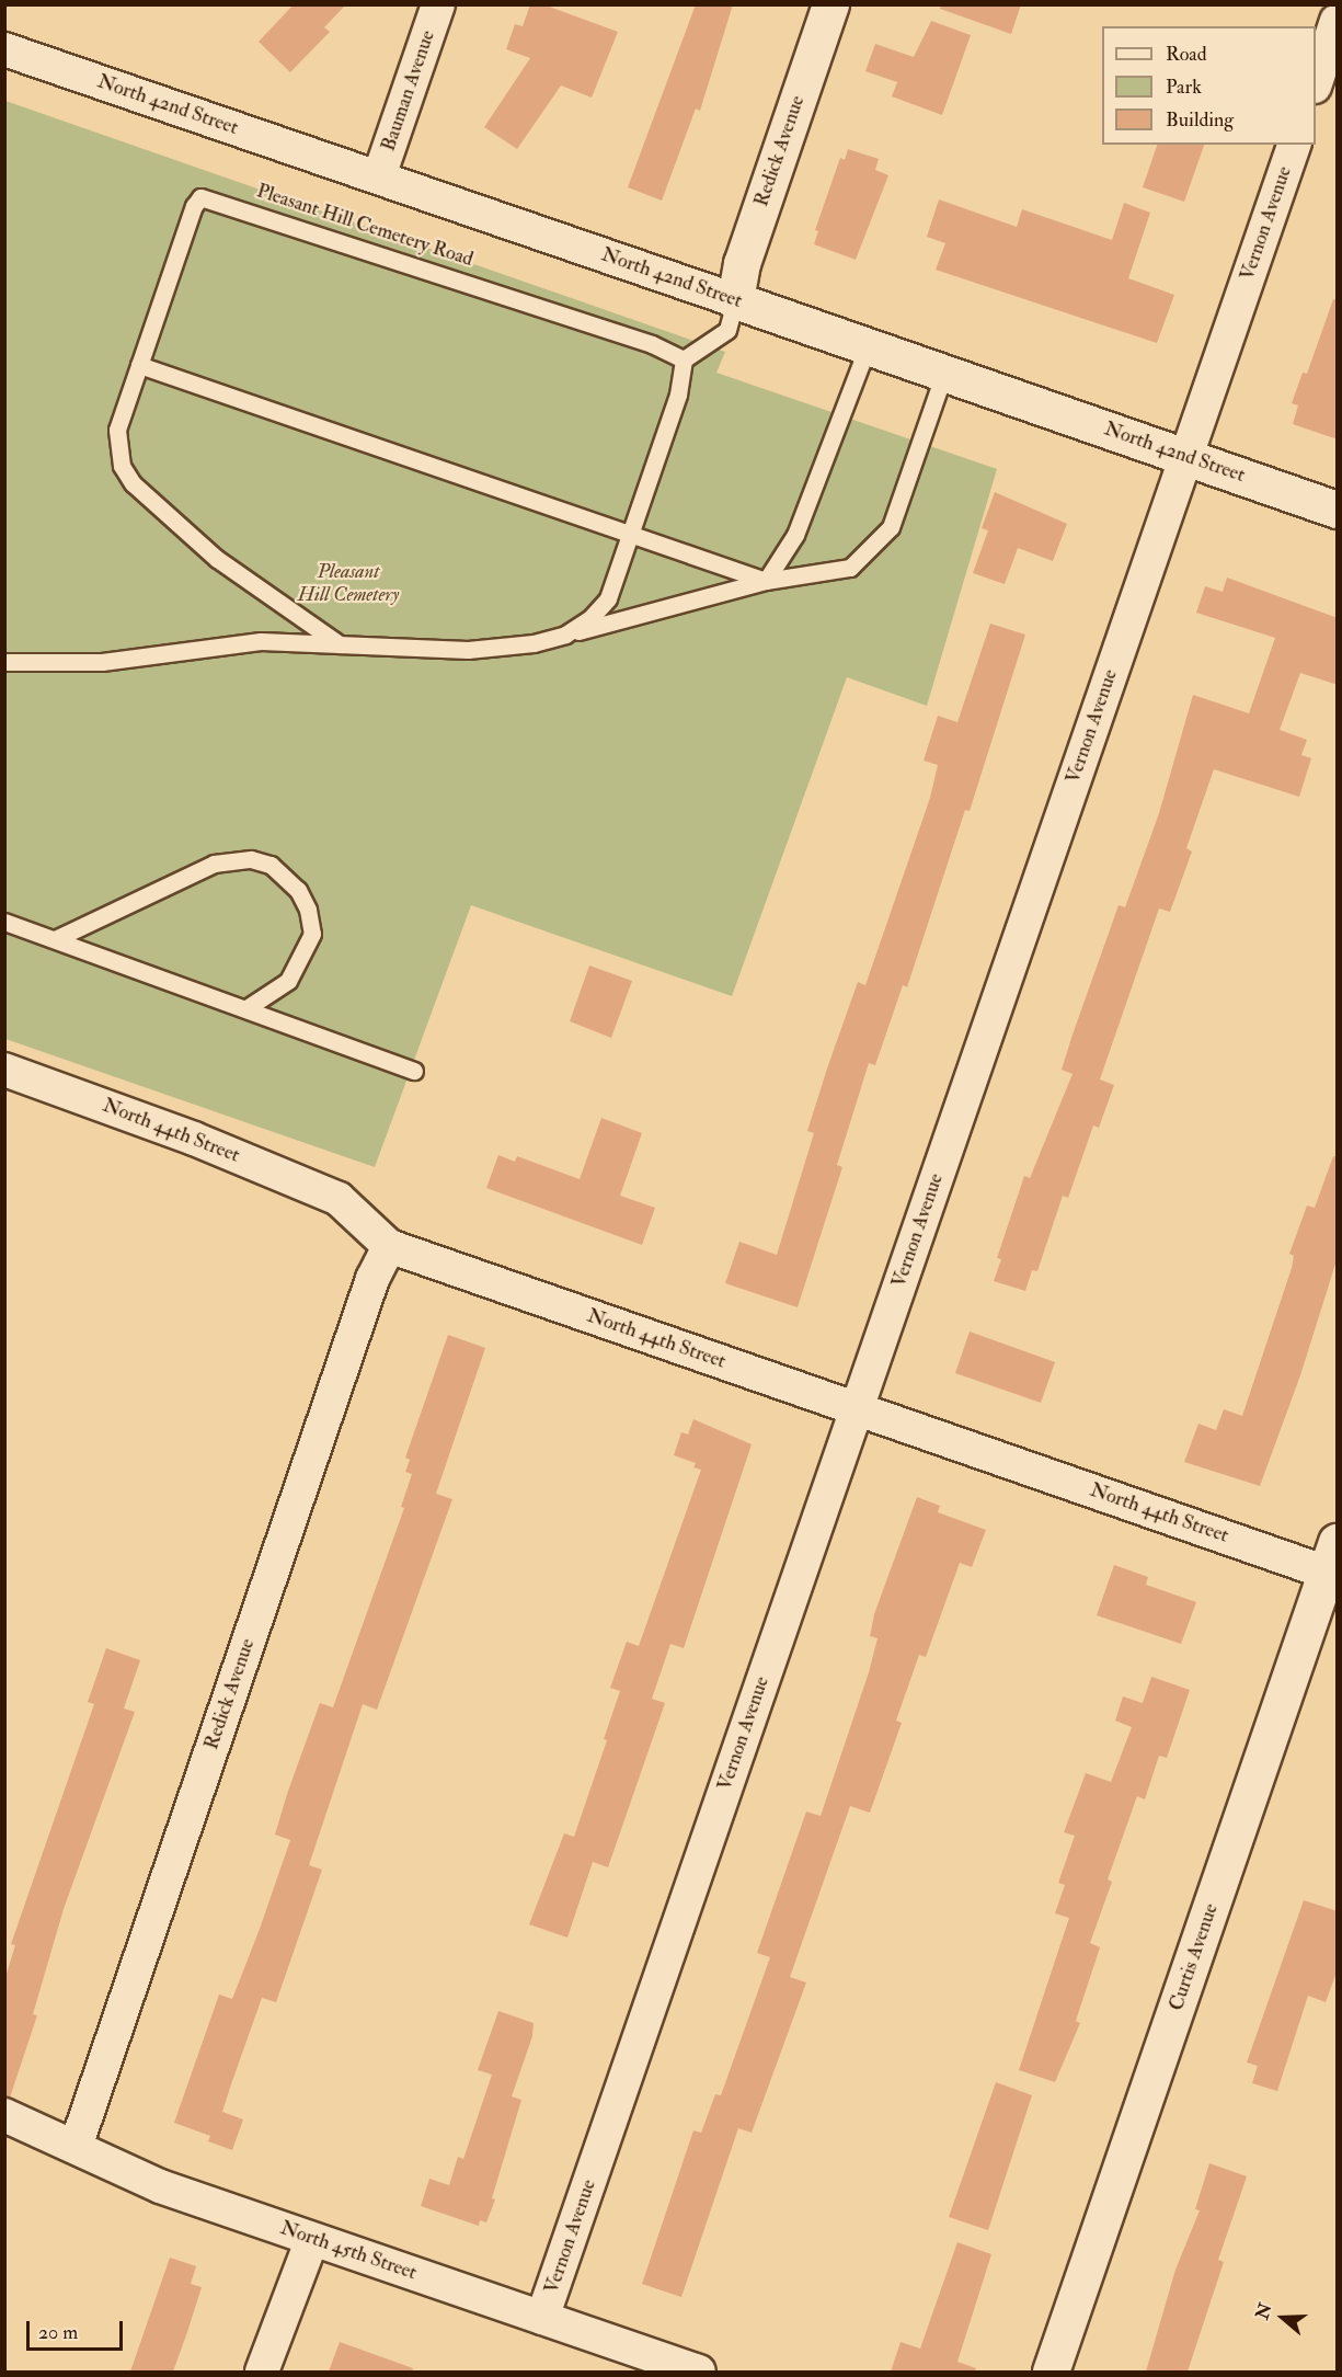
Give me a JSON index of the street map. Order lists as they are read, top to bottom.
{
  "streets": {
    "street": [
      "Bauman Avenue",
      "North 42nd Street",
      "Redick Avenue",
      "Vernon Avenue",
      "North 44th Street",
      "Curtis Avenue",
      "North 45th Street"
    ],
    "lane": ["Pleasant Hill Cemetery Road"]
  },
  "crossings": [
    ["Bauman Avenue", "North 42nd Street"],
    ["North 42nd Street", "Redick Avenue"],
    ["North 42nd Street", "Vernon Avenue"],
    ["Redick Avenue", "North 44th Street"],
    ["Redick Avenue", "North 45th Street"],
    ["Vernon Avenue", "North 44th Street"],
    ["Vernon Avenue", "North 45th Street"],
    ["North 44th Street", "Curtis Avenue"]
  ],
  "parks": ["Pleasant Hill Cemetery"],
  "legend": ["Road", "Park", "Building"],
  "scale_bar": "20 m",
  "north": "left"
}
